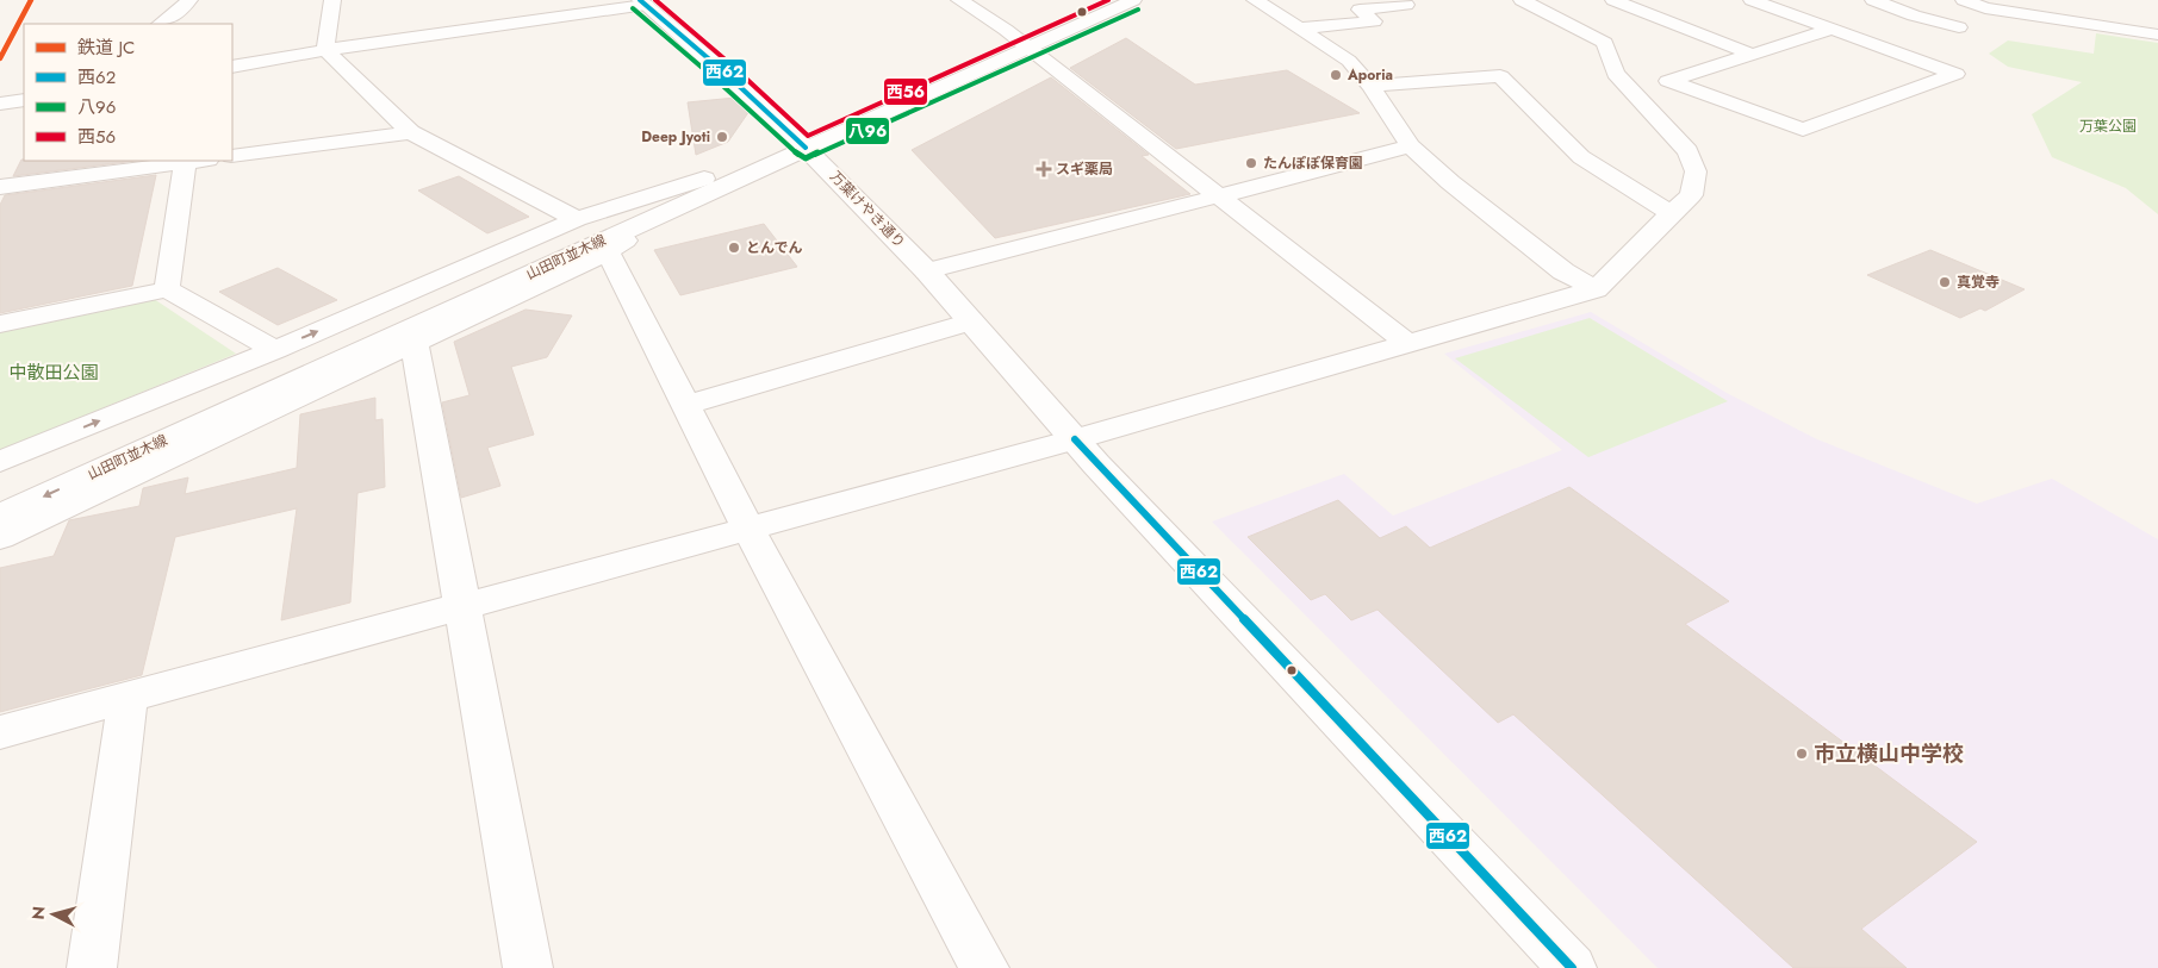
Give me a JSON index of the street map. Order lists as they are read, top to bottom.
{
  "streets": {
    "street": ["万葉けやき通り", "山田町並木線"]
  },
  "crossings": [
    ["万葉けやき通り", "山田町並木線"]
  ],
  "parks": ["万葉公園", "中散田公園"],
  "places": {
    "other": [
      "Aporia",
      "Deep Jyoti",
      "たんぽぽ保育園",
      "とんでん",
      "真覚寺",
      "市立横山中学校"
    ],
    "health": ["スギ薬局"]
  },
  "lines": [
    "rail line JC",
    "transit line 西62",
    "transit line 西56",
    "transit line 八96"
  ],
  "legend": [
    "鉄道 JC",
    "西62",
    "八96",
    "西56"
  ],
  "north": "left"
}
